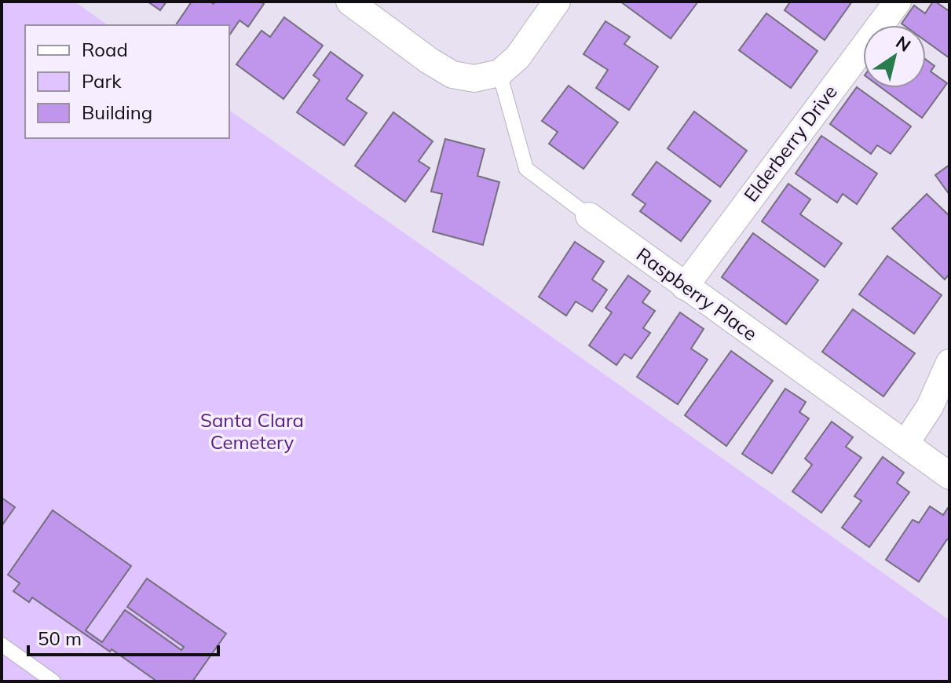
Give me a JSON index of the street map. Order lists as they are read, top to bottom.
{
  "streets": {
    "street": ["Elderberry Drive", "Raspberry Place"]
  },
  "crossings": [
    ["Elderberry Drive", "Raspberry Place"]
  ],
  "parks": ["Santa Clara Cemetery"],
  "legend": ["Road", "Park", "Building"],
  "scale_bar": "50 m",
  "north": "top right"
}
